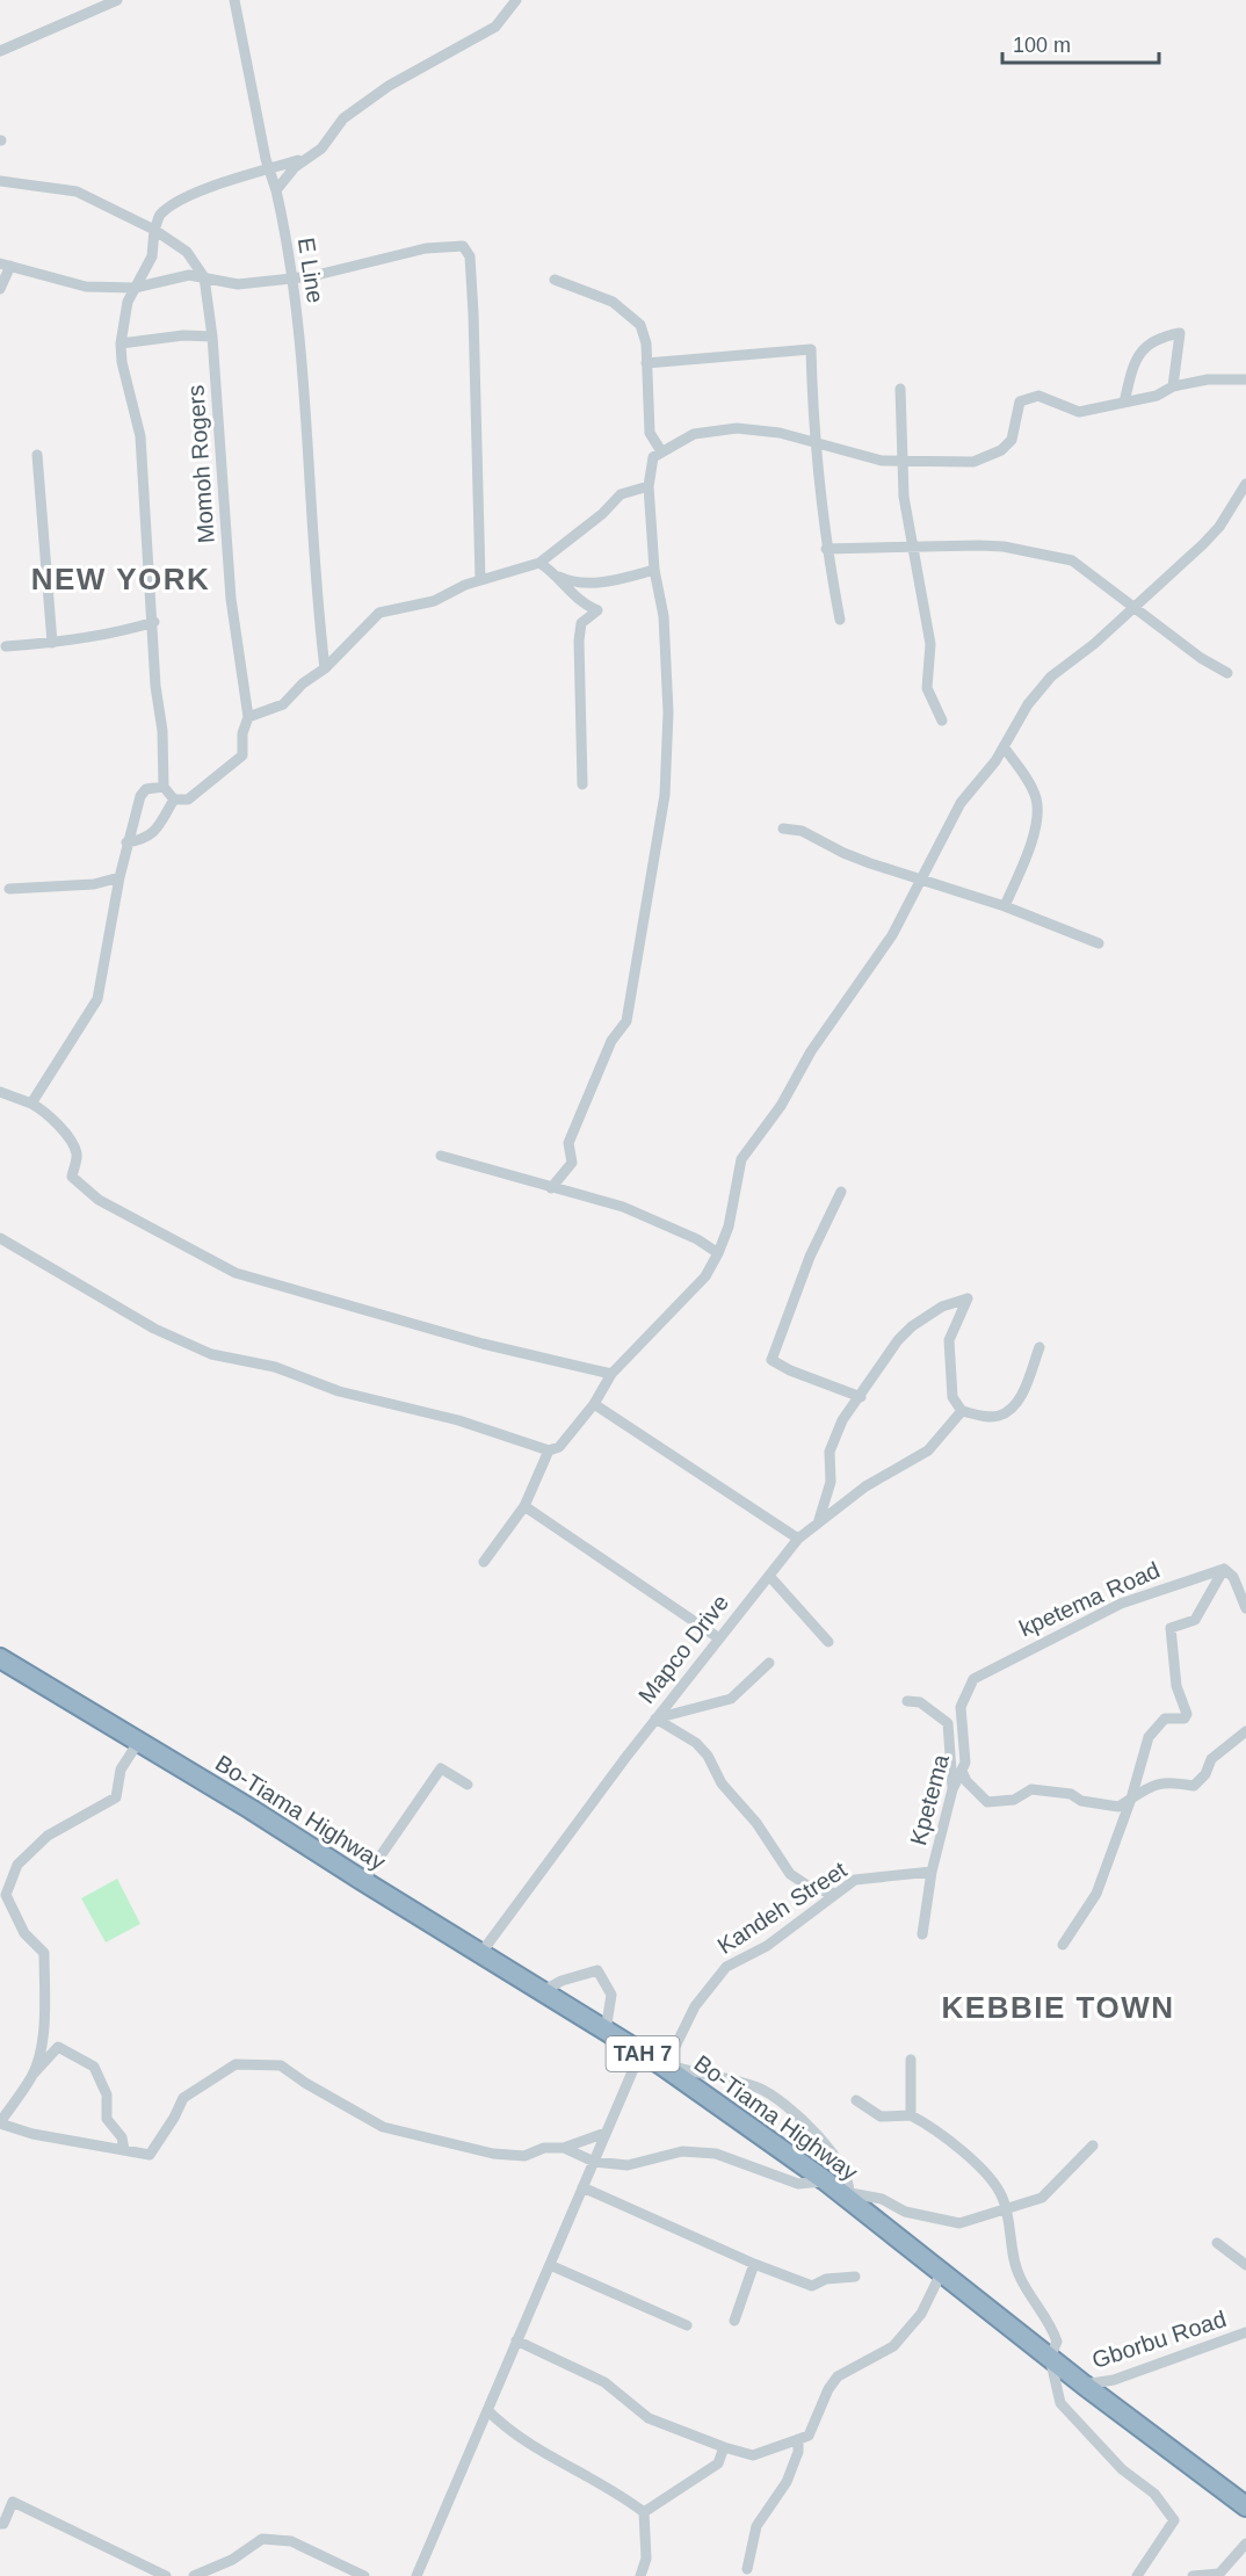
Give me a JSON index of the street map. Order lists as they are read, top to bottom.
{
  "streets": {
    "highway": ["Bo-Tiama Highway", "TAH 7"],
    "street": [
      "E Line",
      "Momoh Rogers",
      "kpetema Road",
      "Mapco Drive",
      "Kpetema",
      "Kandeh Street",
      "Gborbu Road"
    ]
  },
  "crossings": [
    ["kpetema Road", "Kpetema"],
    ["Mapco Drive", "Bo-Tiama Highway"],
    ["Kpetema", "Kandeh Street"],
    ["Bo-Tiama Highway", "Kandeh Street"],
    ["Bo-Tiama Highway", "Gborbu Road"]
  ],
  "districts": ["NEW YORK", "KEBBIE TOWN"],
  "scale_bar": "100 m"
}
